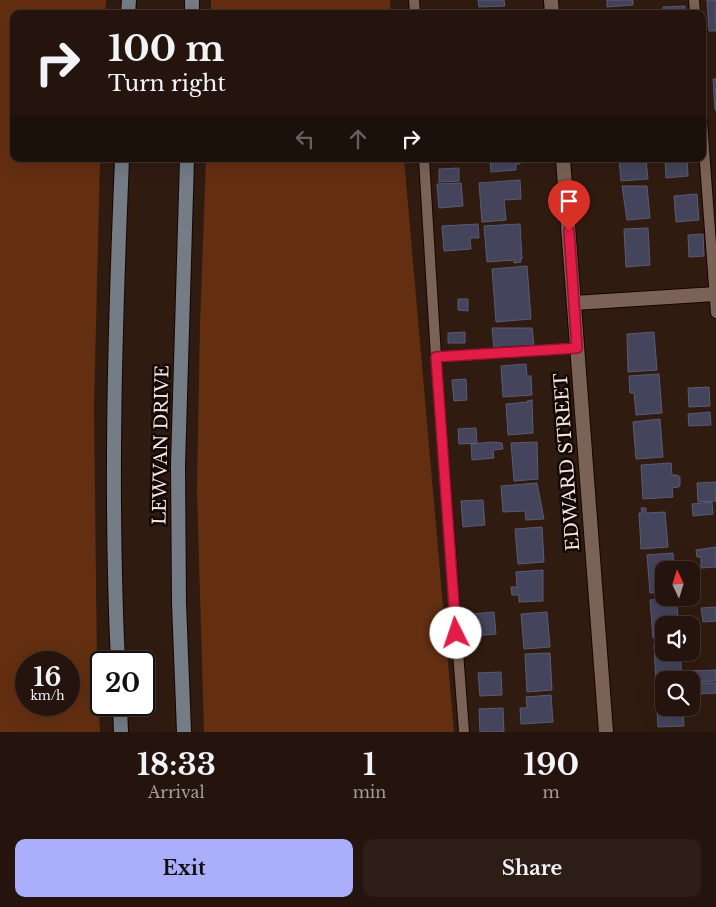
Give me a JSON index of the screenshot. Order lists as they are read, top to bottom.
{
  "streets": {
    "main road": ["LEWVAN DRIVE"],
    "street": ["EDWARD STREET"]
  },
  "north": "top",
  "page": {
    "turn": ["100 m", "Turn right"],
    "speed": "16 km/h",
    "limit": "20",
    "eta": [
      "18:33",
      "Arrival",
      "1",
      "min",
      "190",
      "m"
    ],
    "buttons": ["Exit", "Share"]
  }
}
